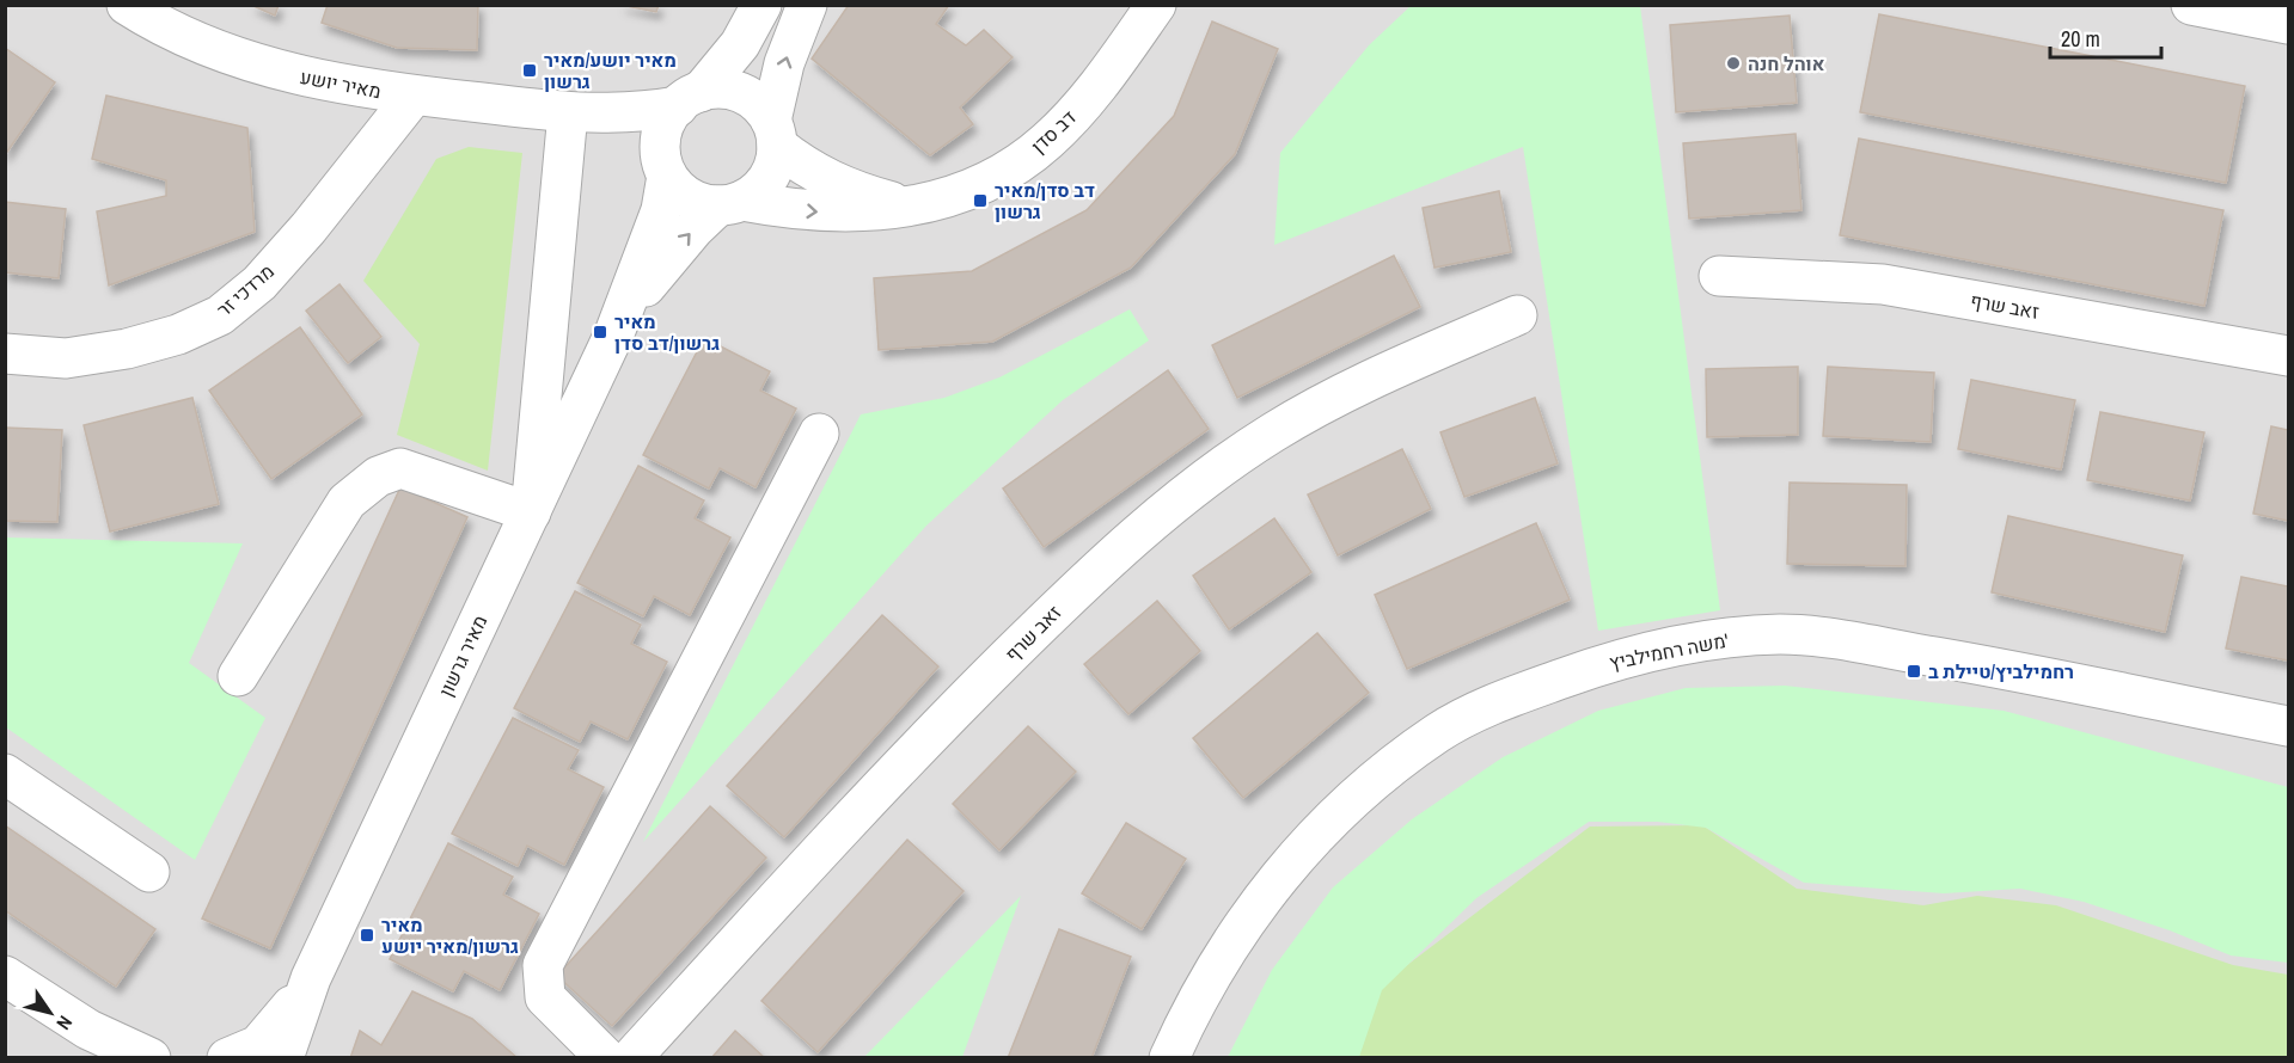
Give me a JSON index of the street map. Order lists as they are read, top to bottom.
{
  "streets": {
    "street": [
      "מאיר יושע",
      "דב סדן",
      "מרדכי זר",
      "זאב שרף",
      "משה רחמילביץ'",
      "מאיר גרשון"
    ]
  },
  "crossings": [
    ["מאיר יושע", "דב סדן"],
    ["מאיר יושע", "מרדכי זר"],
    ["מאיר יושע", "מאיר גרשון"],
    ["דב סדן", "מאיר גרשון"]
  ],
  "places": {
    "other": ["אוהל חנה"],
    "transit": [
      "מאיר יושע/מאיר גרשון",
      "דב סדן/מאיר גרשון",
      "מאיר גרשון/דב סדן",
      "רחמילביץ/טיילת ב",
      "מאיר גרשון/מאיר יושע"
    ]
  },
  "scale_bar": "20 m",
  "north": "bottom right"
}
